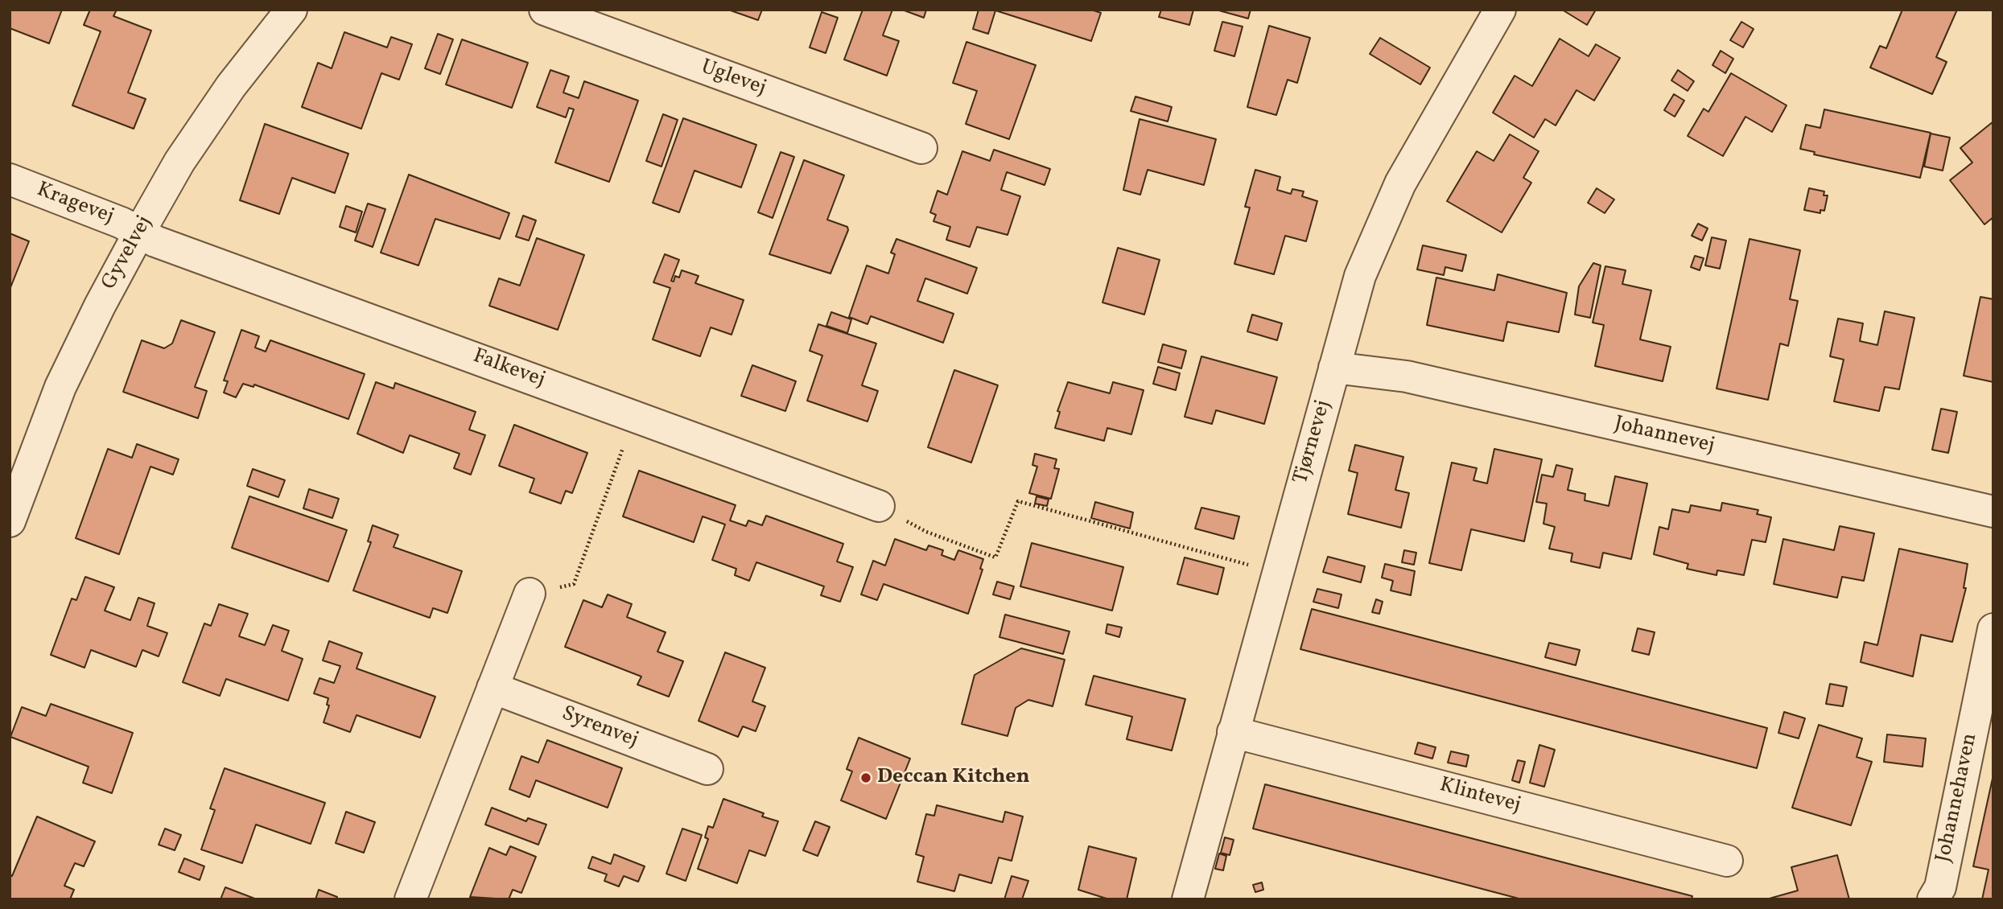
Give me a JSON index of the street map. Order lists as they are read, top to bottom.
{
  "streets": {
    "street": [
      "Uglevej",
      "Kragevej",
      "Gyvelvej",
      "Falkevej",
      "Johannevej",
      "Tjørnevej",
      "Syrenvej",
      "Klintevej",
      "Johannehaven"
    ]
  },
  "crossings": [
    ["Kragevej", "Gyvelvej"],
    ["Kragevej", "Falkevej"],
    ["Gyvelvej", "Falkevej"],
    ["Johannevej", "Tjørnevej"],
    ["Tjørnevej", "Klintevej"]
  ],
  "places": ["Deccan Kitchen"]
}
